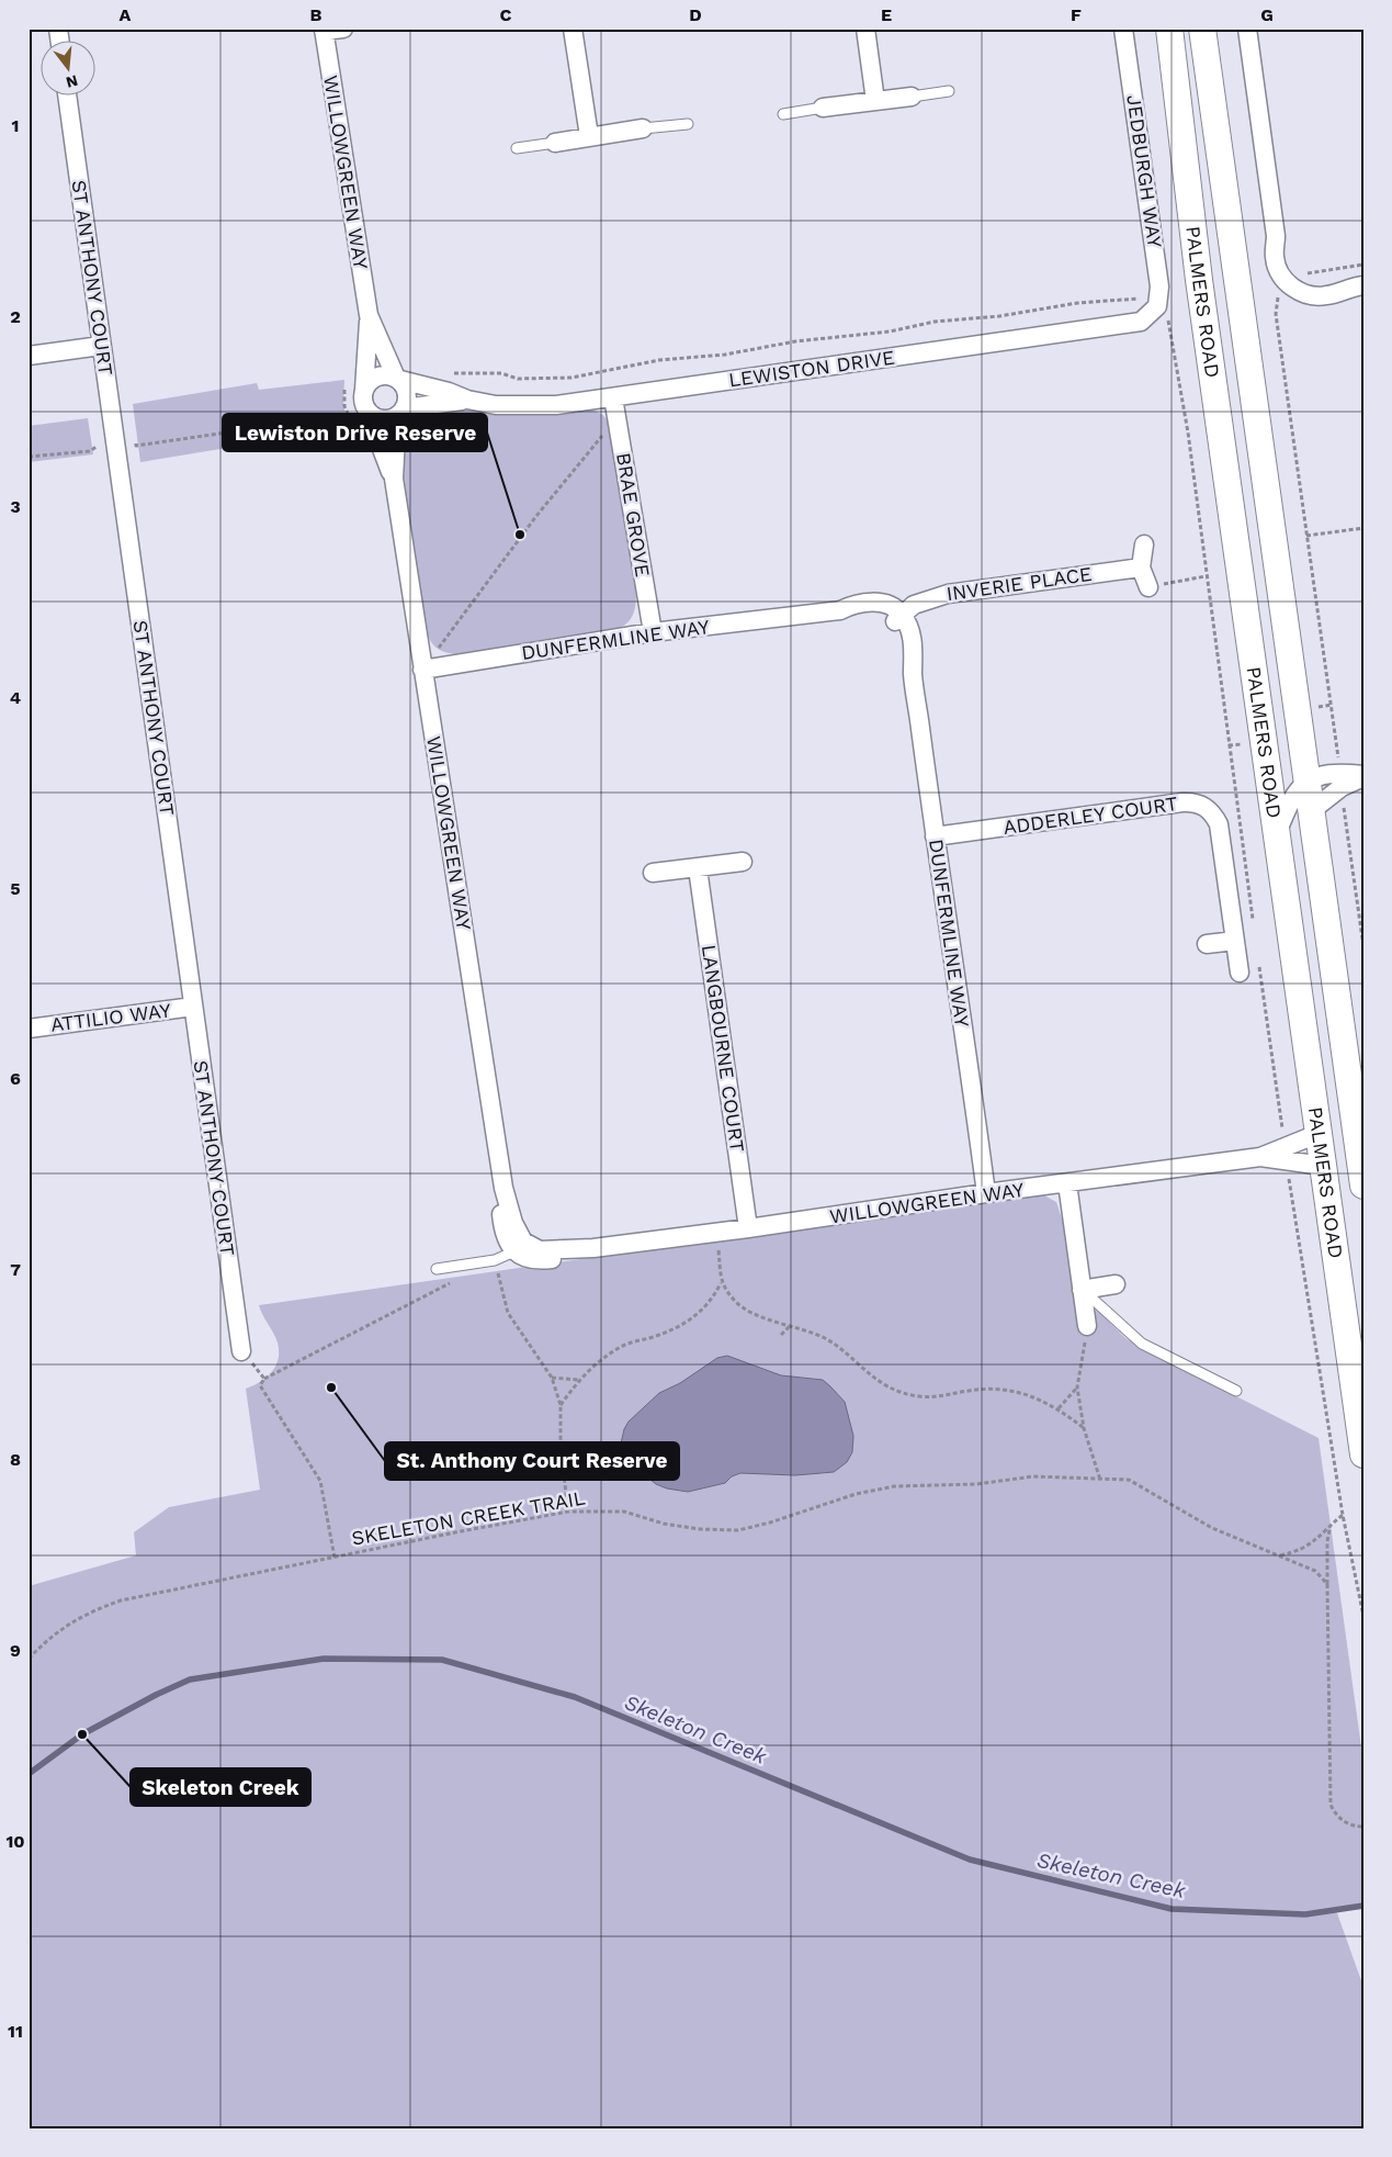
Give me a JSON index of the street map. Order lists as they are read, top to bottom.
{
  "streets": {
    "main road": ["PALMERS ROAD"],
    "street": [
      "JEDBURGH WAY",
      "WILLOWGREEN WAY",
      "ST ANTHONY COURT",
      "LEWISTON DRIVE",
      "BRAE GROVE",
      "INVERIE PLACE",
      "DUNFERMLINE WAY",
      "ADDERLEY COURT",
      "ATTILIO WAY",
      "LANGBOURNE COURT"
    ],
    "path": ["SKELETON CREEK TRAIL"]
  },
  "crossings": [
    ["JEDBURGH WAY", "LEWISTON DRIVE"],
    ["WILLOWGREEN WAY", "PALMERS ROAD"],
    ["WILLOWGREEN WAY", "LEWISTON DRIVE"],
    ["WILLOWGREEN WAY", "DUNFERMLINE WAY"],
    ["WILLOWGREEN WAY", "LANGBOURNE COURT"],
    ["ST ANTHONY COURT", "ATTILIO WAY"],
    ["LEWISTON DRIVE", "BRAE GROVE"],
    ["BRAE GROVE", "DUNFERMLINE WAY"],
    ["INVERIE PLACE", "DUNFERMLINE WAY"],
    ["DUNFERMLINE WAY", "ADDERLEY COURT"]
  ],
  "water": ["Skeleton Creek"],
  "places": ["Lewiston Drive Reserve", "St. Anthony Court Reserve", "Skeleton Creek"],
  "north": "bottom",
  "grid": {
    "columns": [
      "A",
      "B",
      "C",
      "D",
      "E",
      "F",
      "G"
    ],
    "rows": [
      "1",
      "2",
      "3",
      "4",
      "5",
      "6",
      "7",
      "8",
      "9",
      "10",
      "11"
    ]
  }
}
